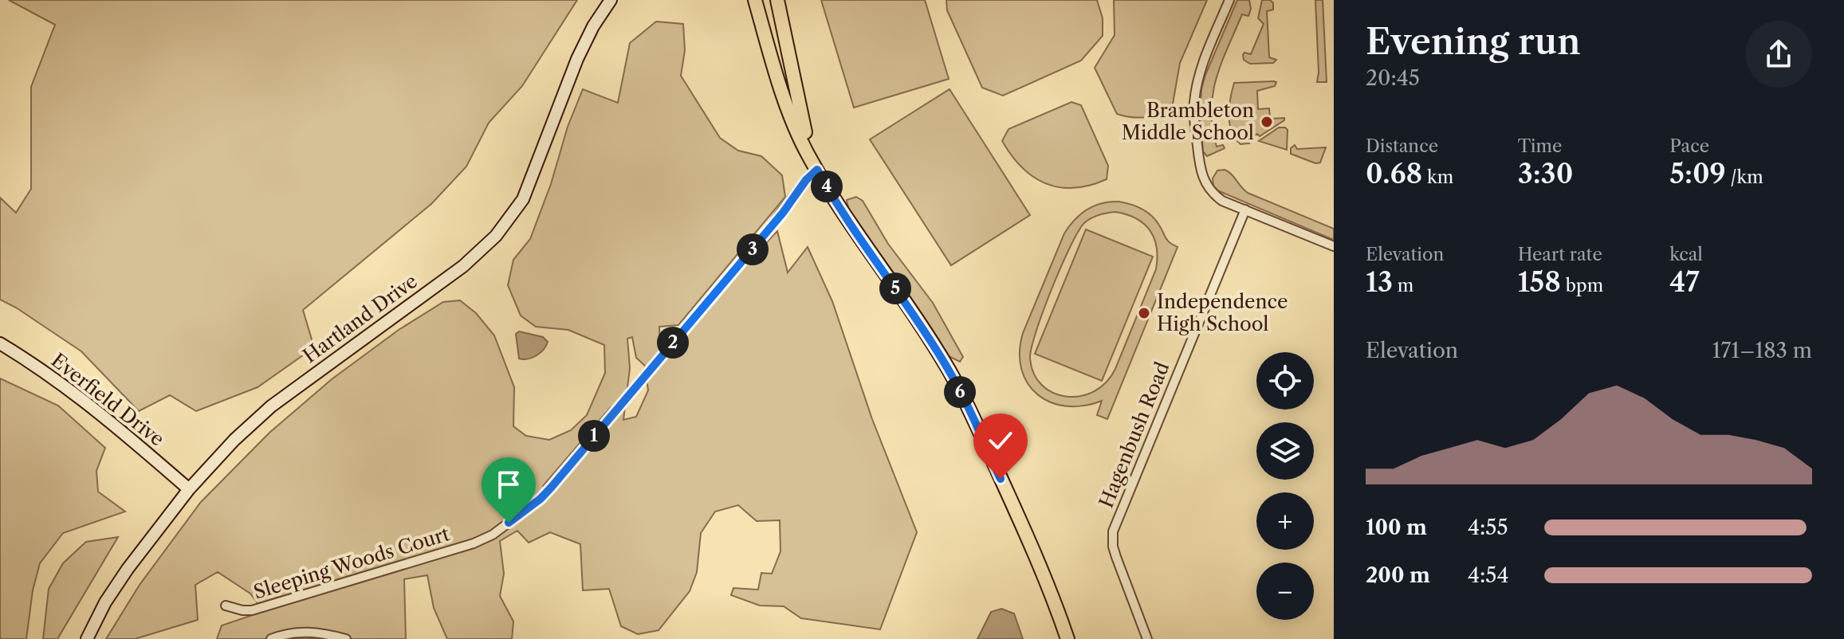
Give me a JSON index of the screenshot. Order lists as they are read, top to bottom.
{
  "streets": {
    "main road": ["Hartland Drive", "Everfield Drive"],
    "street": ["Hagenbush Road", "Sleeping Woods Court"]
  },
  "crossings": [
    ["Hartland Drive", "Everfield Drive"]
  ],
  "places": ["Brambleton Middle School", "Independence High School"],
  "page": {
    "heading": ["Evening run", "20:45"],
    "stats": [
      ["Distance", "0.68 km"],
      ["Time", "3:30"],
      ["Pace", "5:09 /km"],
      ["Elevation", "13 m"],
      ["Heart rate", "158 bpm"],
      ["kcal", "47"]
    ],
    "pins": [
      "4",
      "3",
      "5",
      "2",
      "6",
      "1"
    ],
    "chart": ["Elevation", "171–183 m"],
    "map_buttons": ["+", "−"],
    "list": [
      {
        "name": "100 m",
        "note": "4:55"
      },
      {
        "name": "200 m",
        "note": "4:54"
      }
    ]
  }
}
